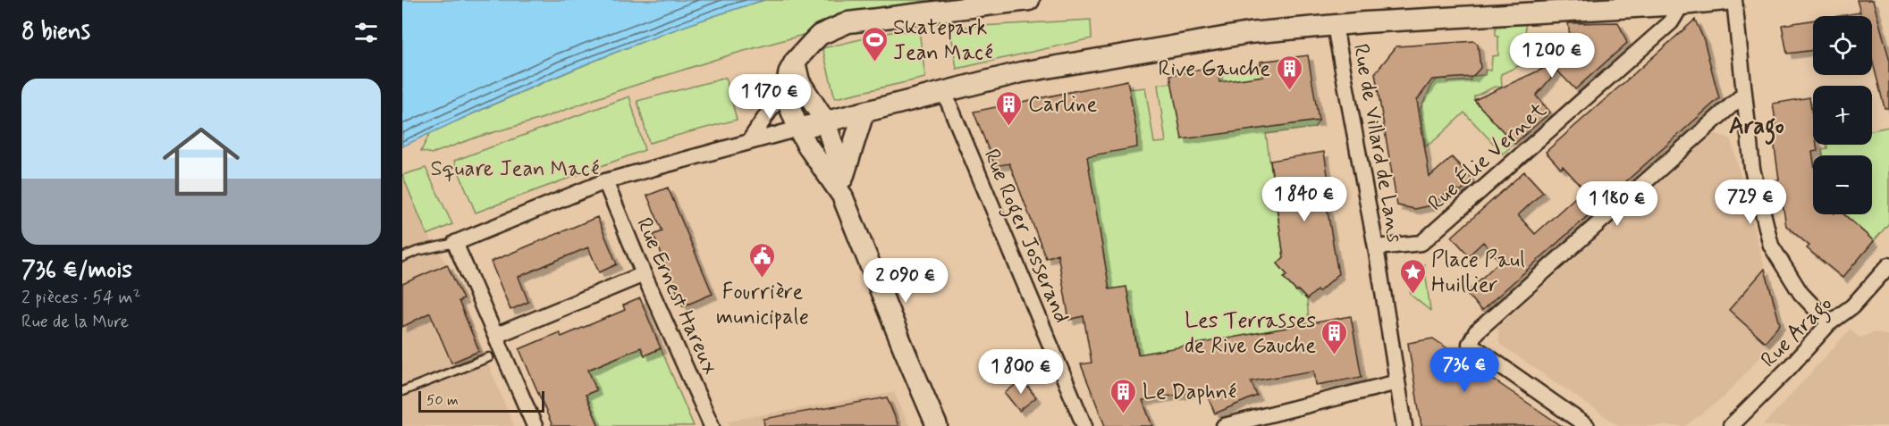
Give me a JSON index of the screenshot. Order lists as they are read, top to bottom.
{
  "streets": {
    "street": [
      "Rue de Villard de Lans",
      "Rue Élie Vernet",
      "Rue Roger Josserand",
      "Rue Ernest Hareux",
      "Rue Arago"
    ]
  },
  "crossings": [
    ["Rue de Villard de Lans", "Rue Élie Vernet"]
  ],
  "districts": ["Arago"],
  "parks": ["Square Jean Macé"],
  "places": {
    "sports": ["Skatepark Jean Macé"],
    "building": [
      "Rive Gauche",
      "Carline",
      "Les Terrasses de Rive Gauche",
      "Le Daphné"
    ],
    "public building": ["Fourrière municipale"],
    "place": ["Place Paul Huillier"]
  },
  "scale_bar": "50 m",
  "page": {
    "heading": "8 biens",
    "map_buttons": ["+", "−"],
    "price": [
      "1 200 €",
      "1 170 €",
      "1 840 €",
      "729 €",
      "1 180 €",
      "2 090 €",
      "736 €",
      "1 800 €"
    ],
    "list": [
      {
        "name": "736 €/mois",
        "note": "2 pièces · 54 m² · Rue de la Mure"
      }
    ],
    "scale": "50 m"
  }
}
